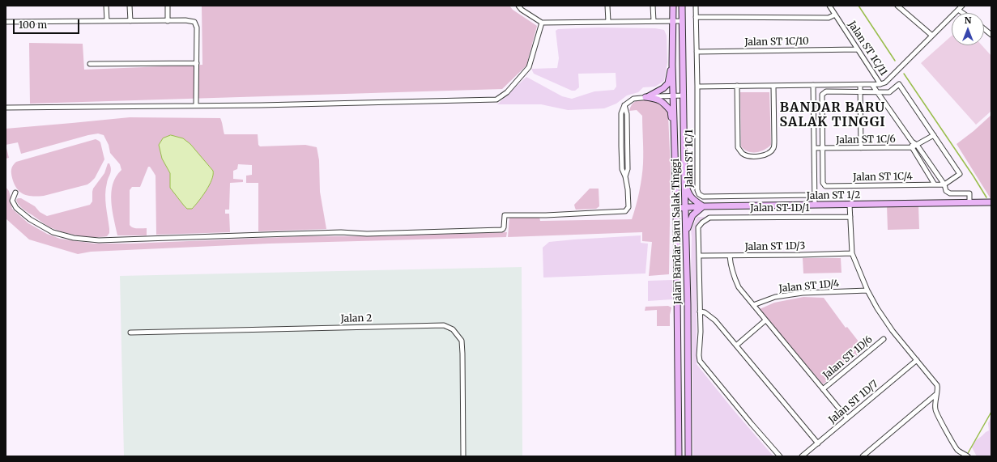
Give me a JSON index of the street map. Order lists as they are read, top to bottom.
{
  "streets": {
    "main road": ["Jalan ST 1/2", "Jalan Bandar Baru Salak Tinggi"],
    "street": [
      "Jalan ST 1C/10",
      "Jalan ST 1C/11",
      "Jalan ST 1C/6",
      "Jalan ST 1C/1",
      "Jalan ST 1C/4",
      "Jalan ST 1D/1",
      "Jalan ST 1D/3",
      "Jalan ST 1D/4",
      "Jalan 2",
      "Jalan ST 1D/6",
      "Jalan ST 1D/7"
    ]
  },
  "crossings": [
    ["Jalan ST 1C/10", "Jalan ST 1C/11"],
    ["Jalan ST 1C/10", "Jalan ST 1C/1"],
    ["Jalan ST 1C/6", "Jalan ST 1C/4"],
    ["Jalan ST 1/2", "Jalan Bandar Baru Salak Tinggi"],
    ["Jalan ST 1D/1", "Jalan ST 1D/3"]
  ],
  "districts": ["BANDAR BARU SALAK TINGGI"],
  "scale_bar": "100 m",
  "north": "top"
}
